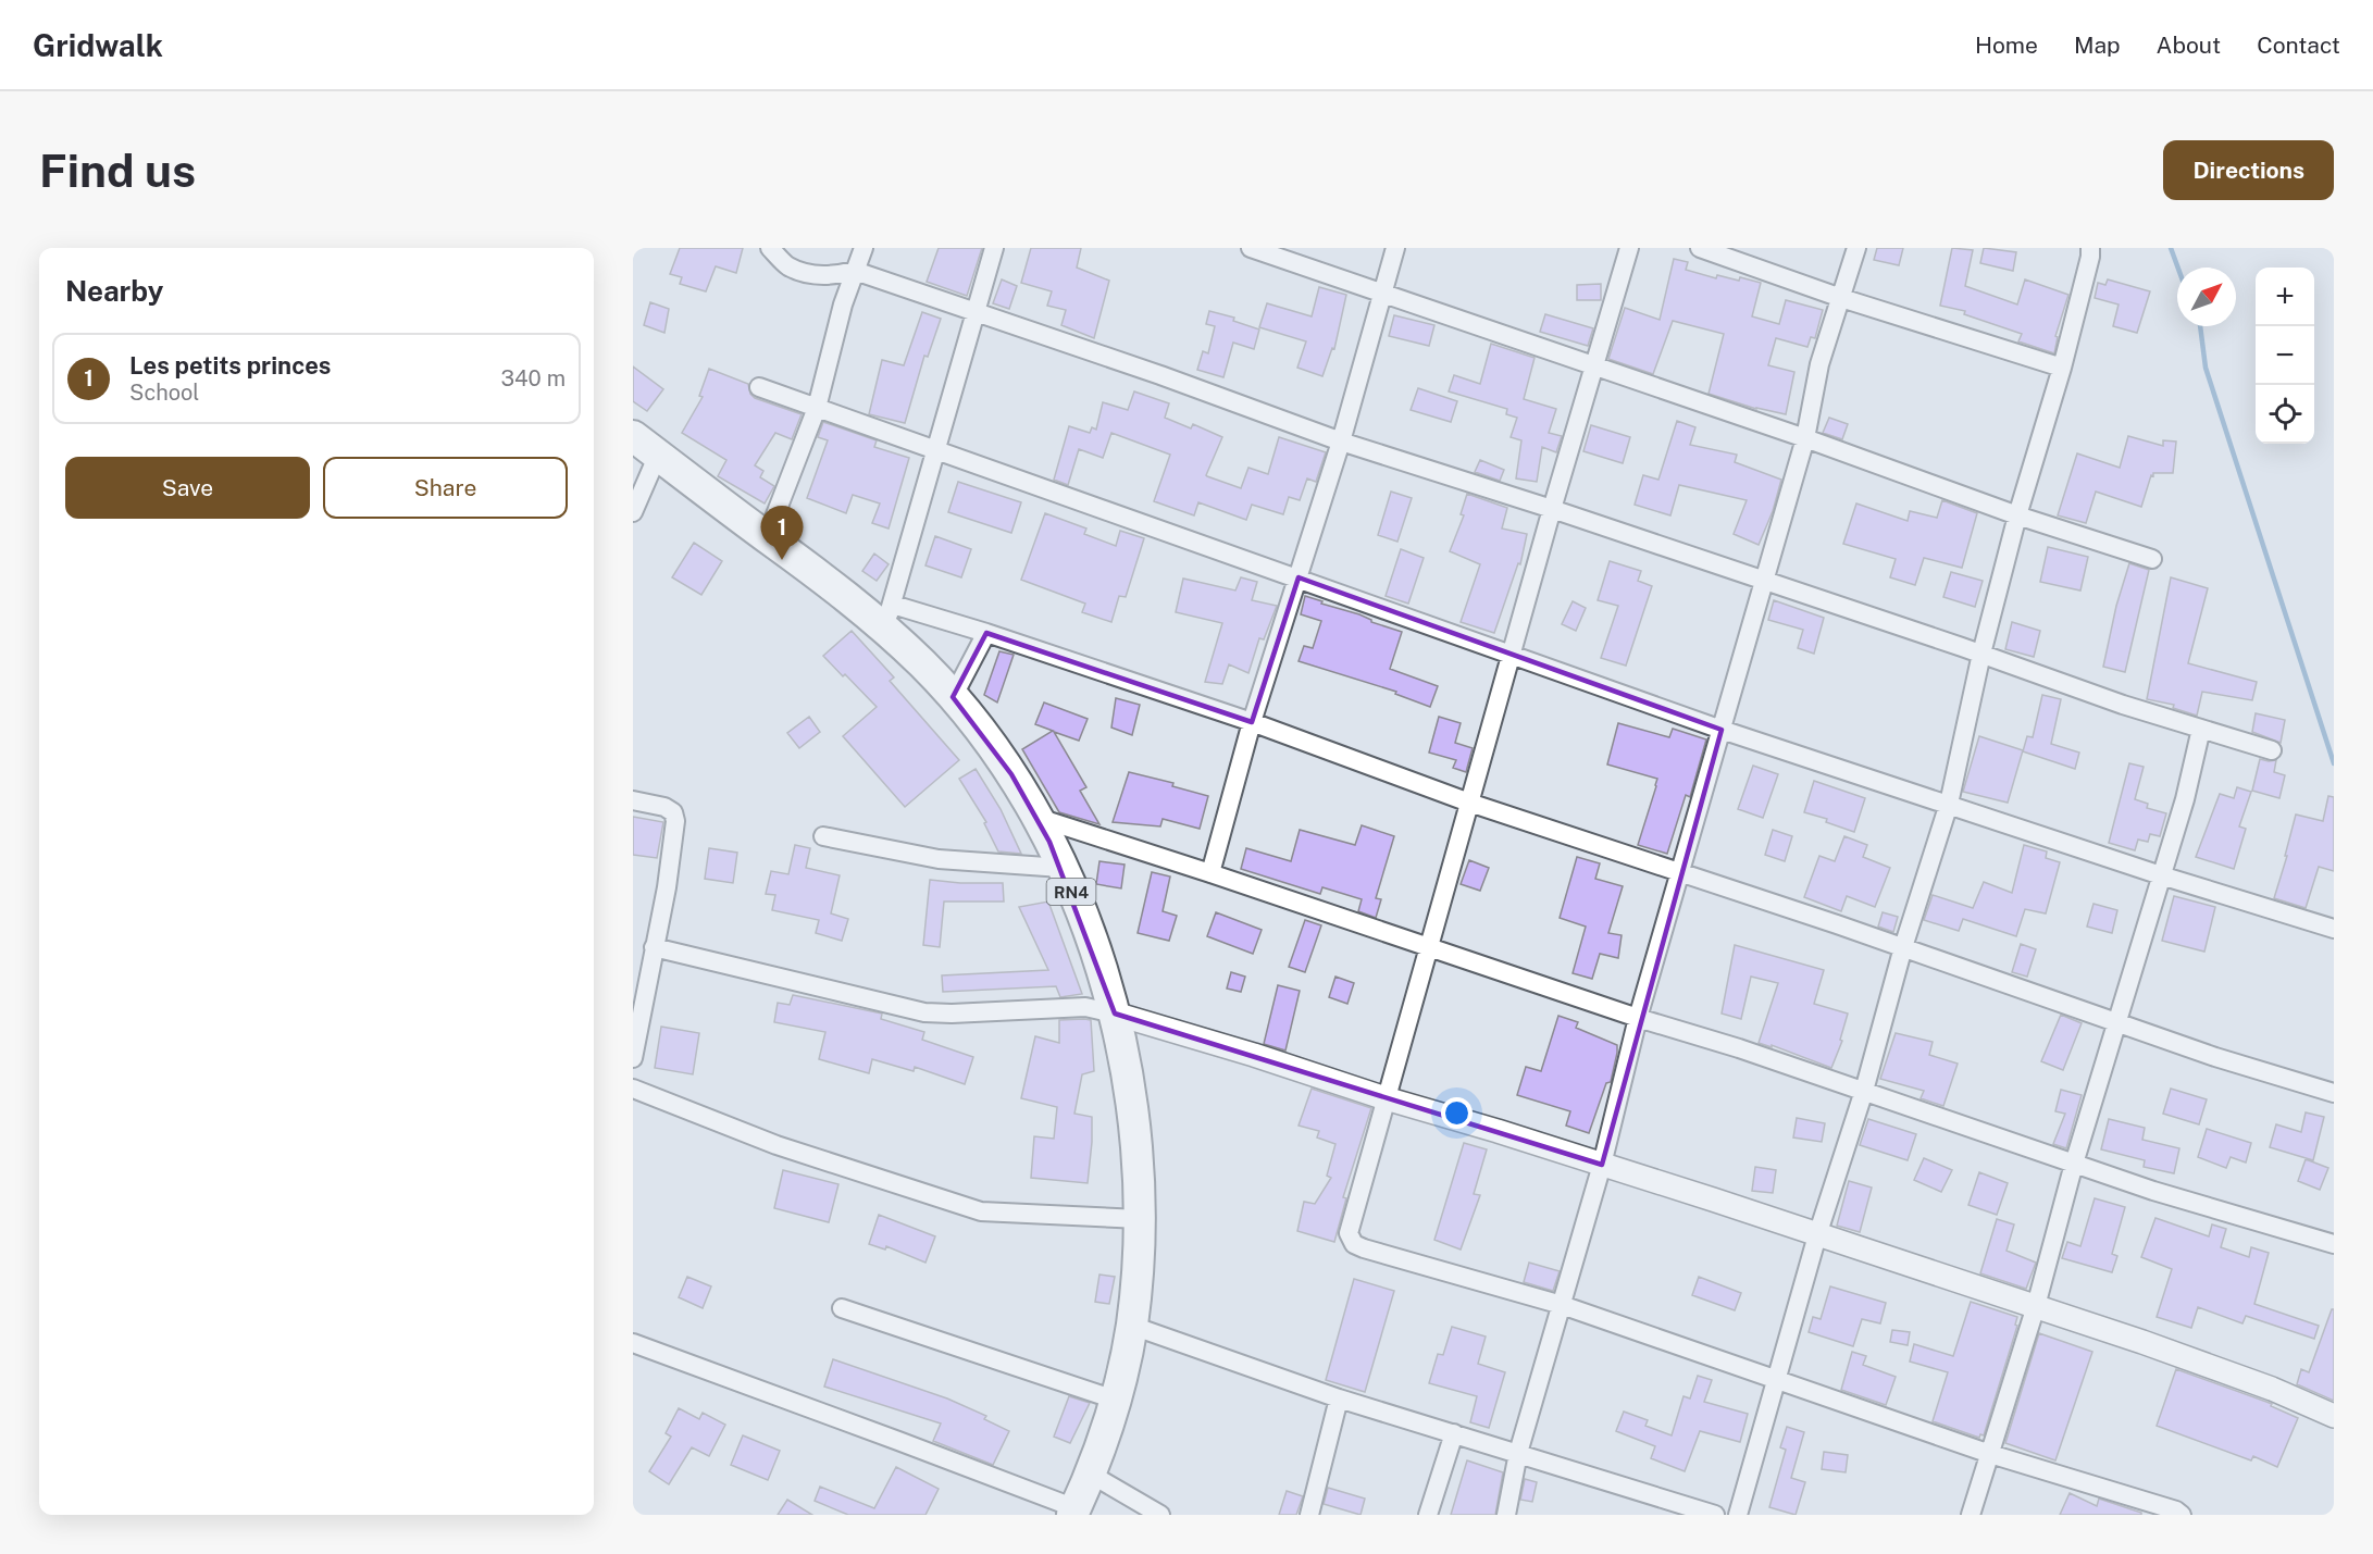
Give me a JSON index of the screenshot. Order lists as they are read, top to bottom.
{
  "streets": {
    "highway": ["RN4"]
  },
  "north": "top right",
  "page": {
    "header": "Gridwalk",
    "nav": [
      "Home",
      "Map",
      "About",
      "Contact"
    ],
    "buttons": [
      "Directions",
      ["Save", "Share"]
    ],
    "title": "Find us",
    "heading": "Nearby",
    "map_buttons": ["+", "−"],
    "list": [
      {
        "mark": "1",
        "name": "Les petits princes",
        "note": "School",
        "value": "340 m"
      }
    ],
    "pins": "1"
  }
}
